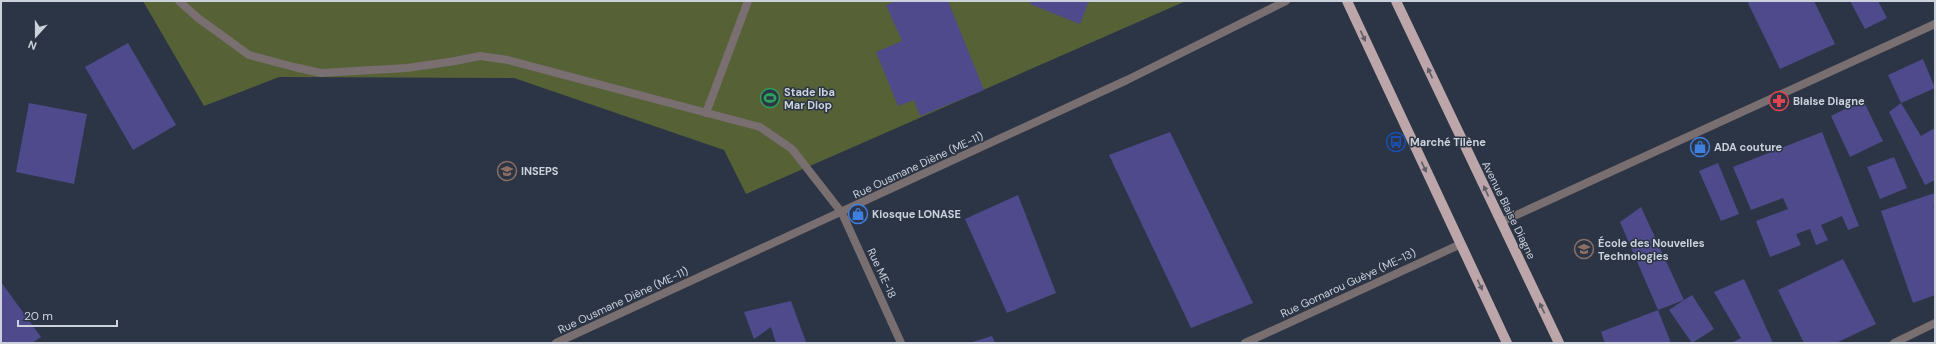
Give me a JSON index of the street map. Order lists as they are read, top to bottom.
{
  "streets": {
    "main road": ["Avenue Blaise Diagne"],
    "street": ["Rue Ousmane Diène (ME-11)", "Rue ME-18", "Rue Gornarou Guèye (ME-13)"]
  },
  "crossings": [
    ["Rue Ousmane Diène (ME-11)", "Rue ME-18"]
  ],
  "places": {
    "sports": ["Stade Iba Mar Diop"],
    "pharmacy": ["Blaise Diagne"],
    "bus stop": ["Marché Tilène"],
    "shop": ["ADA couture", "Kiosque LONASE"],
    "school or university": ["INSEPS", "École des Nouvelles Technologies"]
  },
  "scale_bar": "20 m",
  "north": "bottom"
}
